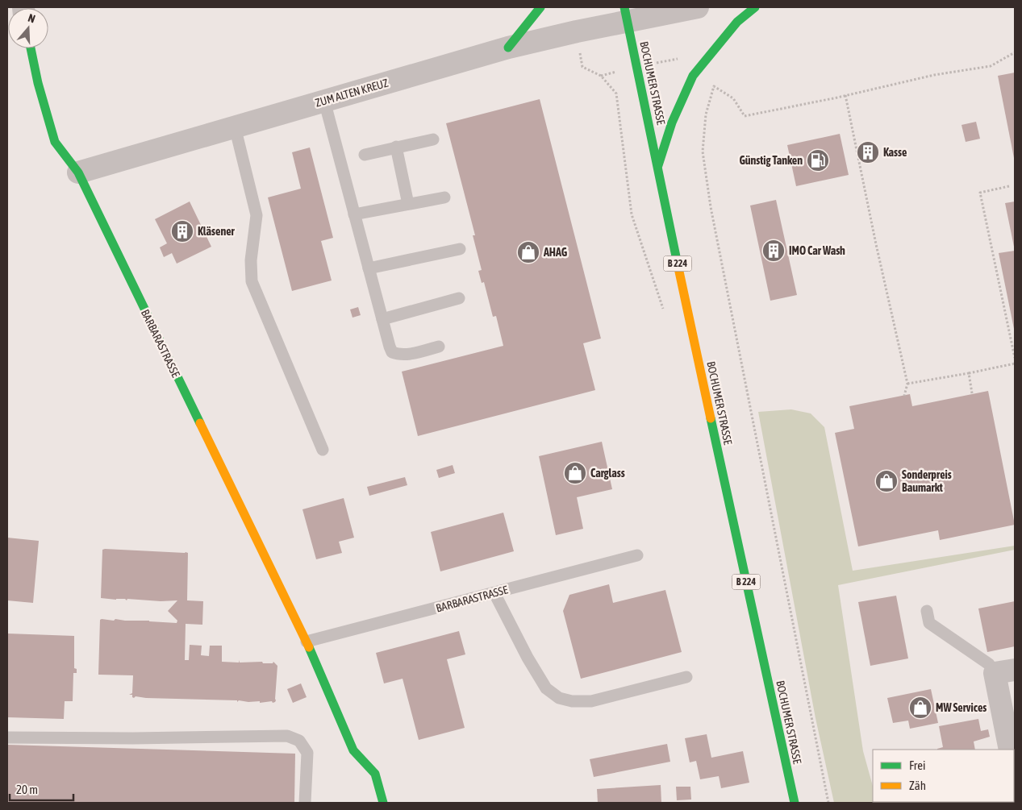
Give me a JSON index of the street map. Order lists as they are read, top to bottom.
{
  "streets": {
    "main road": ["BOCHUMER STRASSE", "B 224", "BARBARASTRASSE"],
    "street": ["ZUM ALTEN KREUZ"]
  },
  "crossings": [
    ["BOCHUMER STRASSE", "ZUM ALTEN KREUZ"],
    ["ZUM ALTEN KREUZ", "BARBARASTRASSE"]
  ],
  "places": {
    "building": ["Kasse", "Kläsener", "IMO Car Wash"],
    "fuel station": ["Günstig Tanken"],
    "shop": [
      "AHAG",
      "Carglass",
      "Sonderpreis Baumarkt",
      "MW Services"
    ]
  },
  "legend": ["Frei", "Zäh"],
  "scale_bar": "20 m",
  "north": "top"
}
